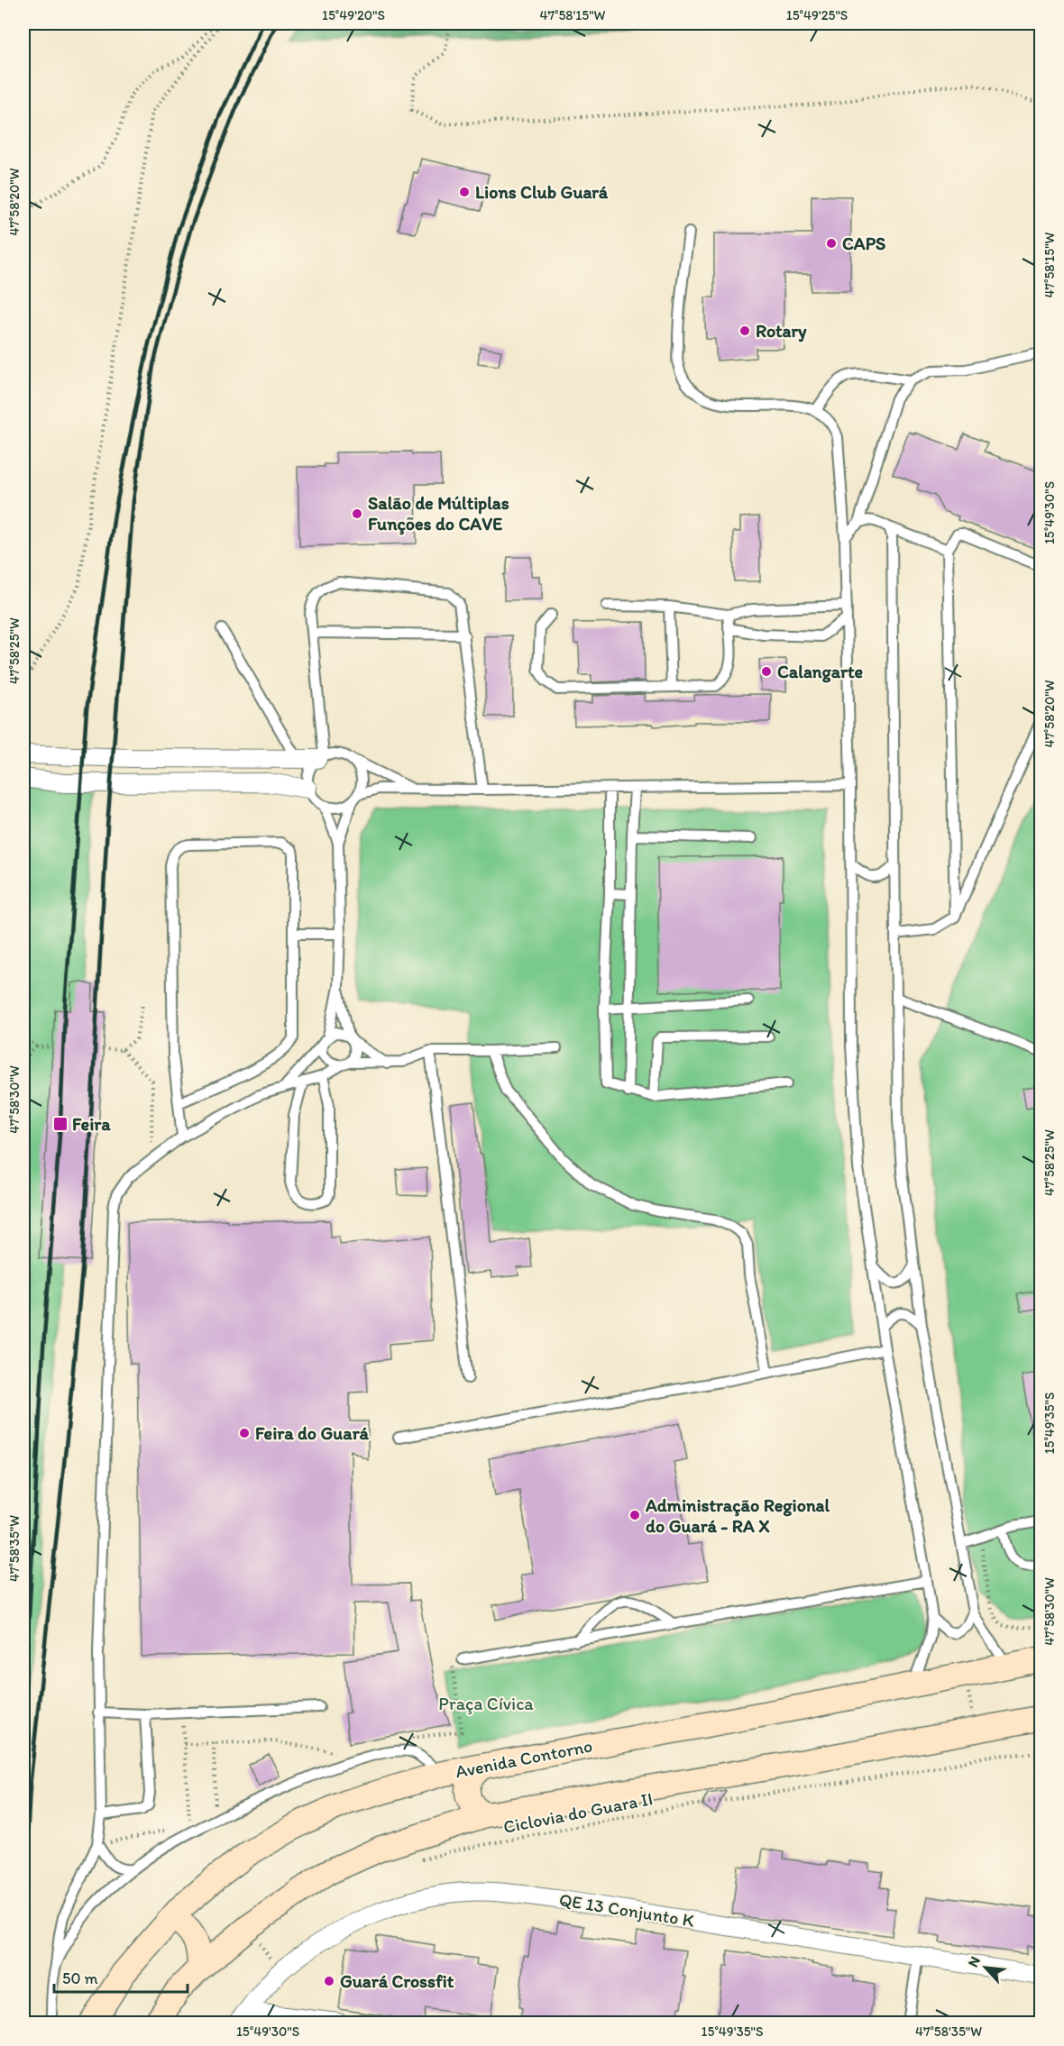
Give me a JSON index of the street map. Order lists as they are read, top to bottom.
{
  "streets": {
    "main road": ["Avenida Contorno"],
    "street": ["QE 13 Conjunto K"],
    "path": ["Ciclovia do Guara II"]
  },
  "parks": ["Praça Cívica"],
  "places": {
    "other": [
      "Lions Club Guará",
      "CAPS",
      "Rotary",
      "Salão de Múltiplas Funções do CAVE",
      "Calangarte",
      "Feira do Guará",
      "Administração Regional do Guará - RA X",
      "Guará Crossfit"
    ],
    "transit": ["Feira"]
  },
  "scale_bar": "50 m",
  "north": "top left",
  "coordinates": [
    "15°49'20\"S",
    "47°58'15\"W",
    "15°49'25\"S",
    "47°58'20\"W",
    "15°49'30\"S",
    "47°58'25\"W",
    "47°58'30\"W",
    "15°49'35\"S",
    "47°58'35\"W"
  ]
}
